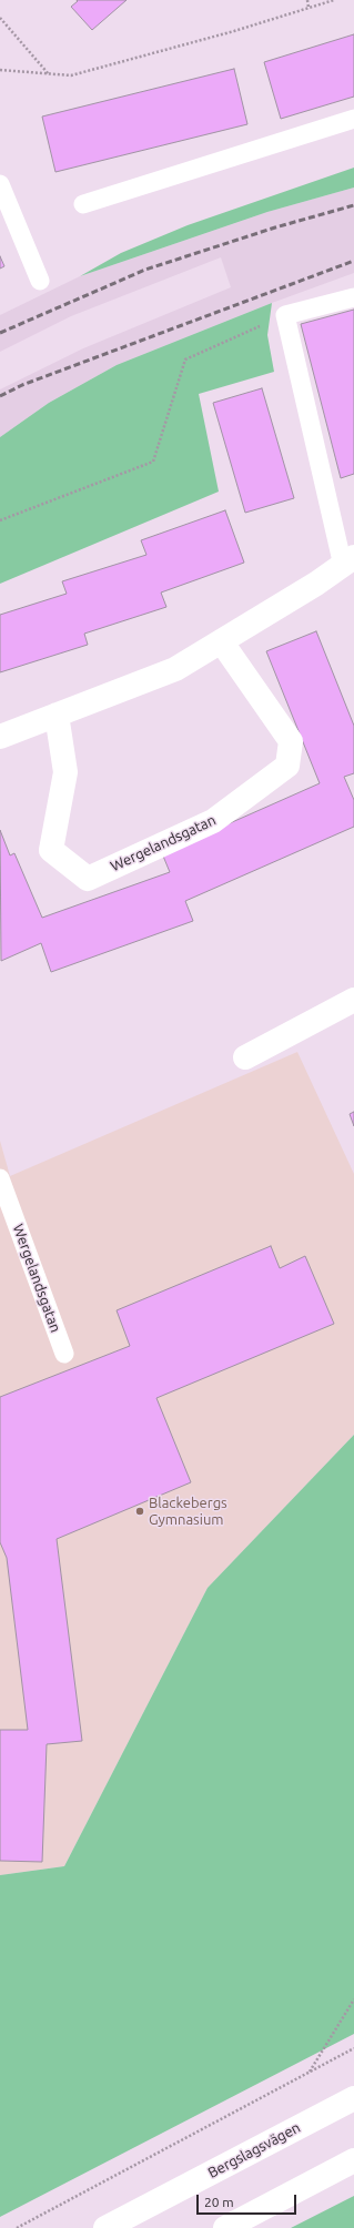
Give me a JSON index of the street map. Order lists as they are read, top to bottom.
{
  "streets": {
    "street": ["Wergelandsgatan", "Bergslagsvägen"]
  },
  "places": ["Blackebergs Gymnasium"],
  "scale_bar": "20 m"
}
